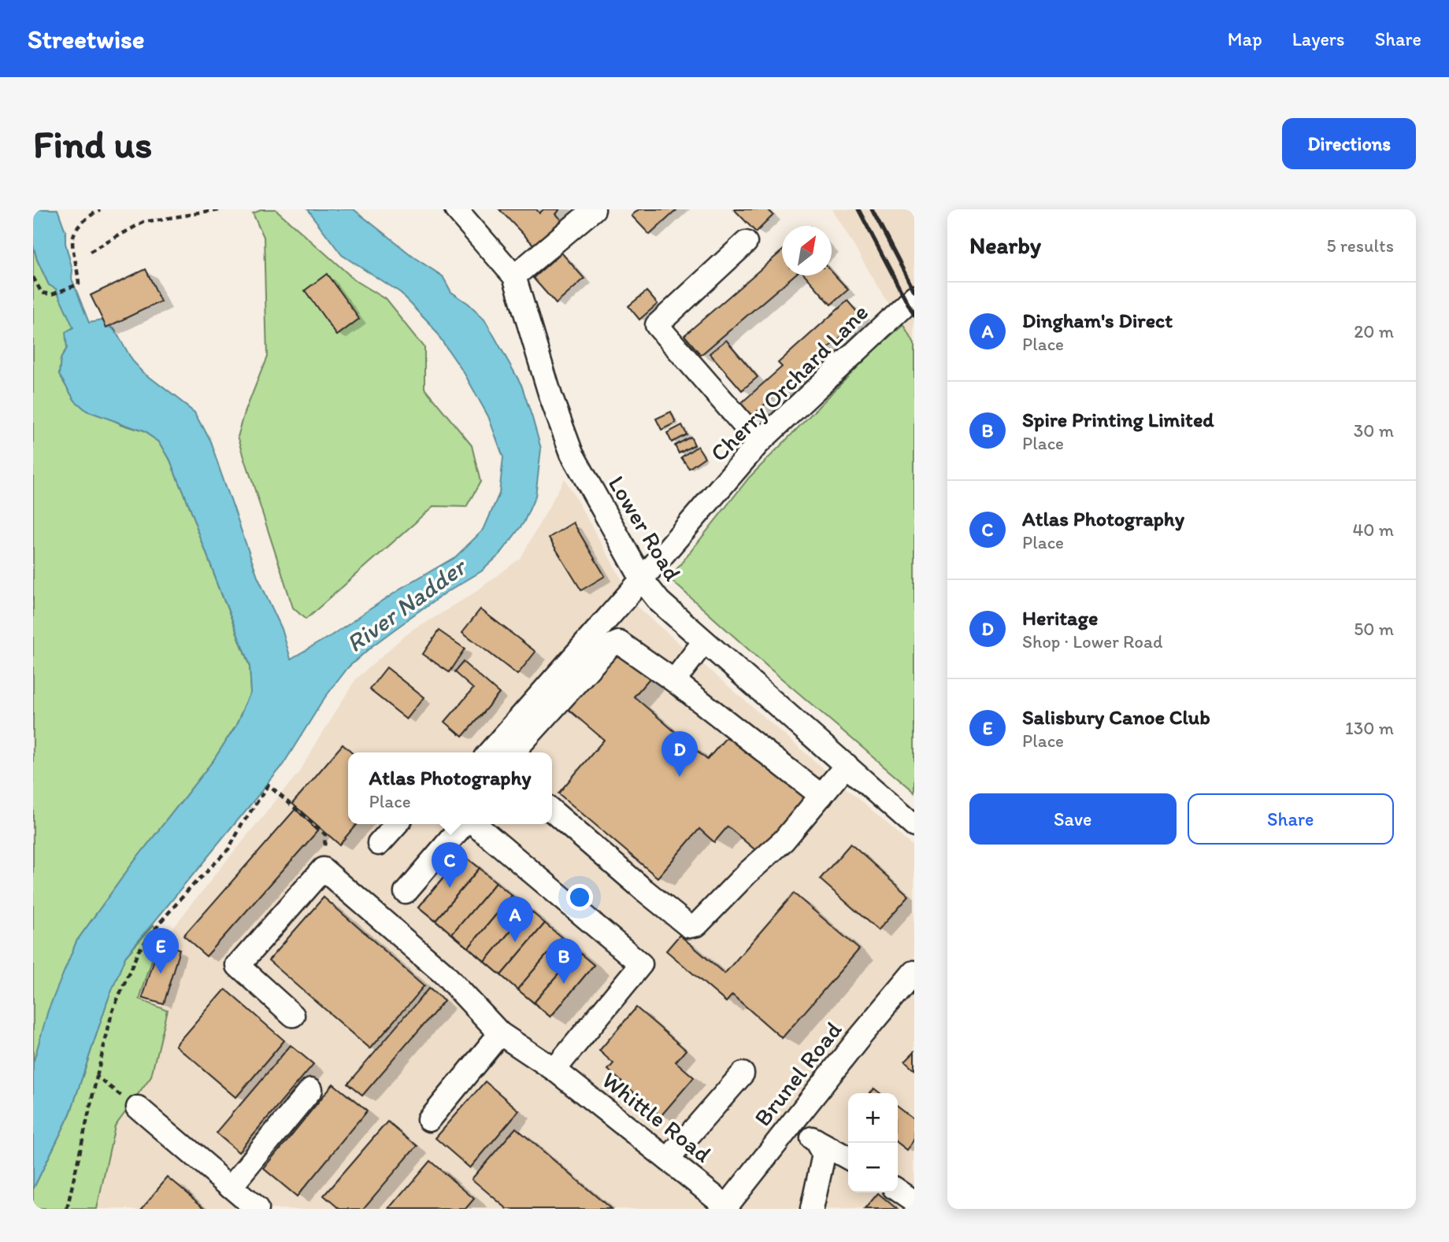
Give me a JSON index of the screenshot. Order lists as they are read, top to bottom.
{
  "streets": {
    "street": [
      "Cherry Orchard Lane",
      "Lower Road",
      "Brunel Road",
      "Whittle Road"
    ]
  },
  "crossings": [
    ["Cherry Orchard Lane", "Lower Road"],
    ["Brunel Road", "Whittle Road"]
  ],
  "water": ["River Nadder"],
  "north": "top right",
  "page": {
    "header": "Streetwise",
    "nav": ["Map", "Layers", "Share"],
    "buttons": [
      "Directions",
      ["Save", "Share"]
    ],
    "title": "Find us",
    "heading": ["Nearby", "5 results"],
    "list": [
      {
        "mark": "A",
        "name": "Dingham's Direct",
        "note": "Place",
        "value": "20 m"
      },
      {
        "mark": "B",
        "name": "Spire Printing Limited",
        "note": "Place",
        "value": "30 m"
      },
      {
        "mark": "C",
        "name": "Atlas Photography",
        "note": "Place",
        "value": "40 m"
      },
      {
        "mark": "D",
        "name": "Heritage",
        "note": "Shop · Lower Road",
        "value": "50 m"
      },
      {
        "mark": "E",
        "name": "Salisbury Canoe Club",
        "note": "Place",
        "value": "130 m"
      }
    ],
    "pins": [
      "D",
      "C",
      "A",
      "E",
      "B"
    ],
    "popup": ["Atlas Photography", "Place"],
    "map_buttons": ["+", "−"]
  }
}
